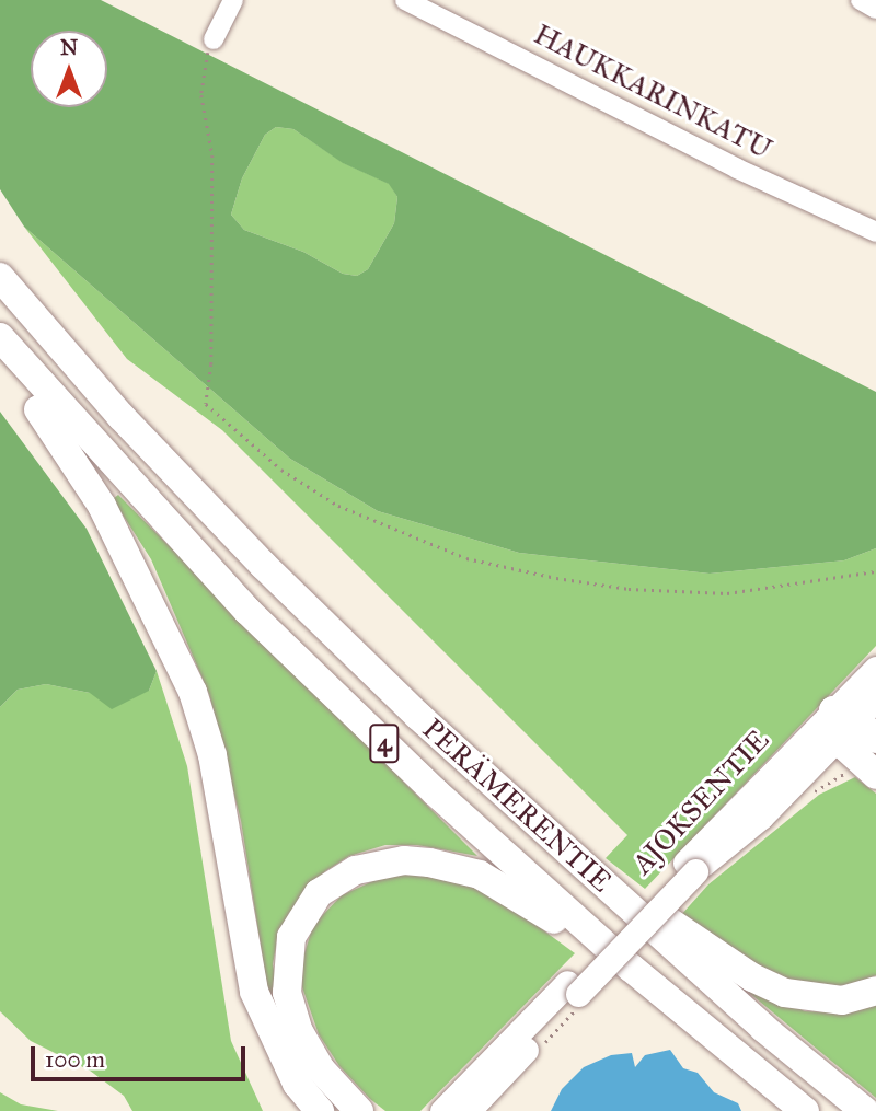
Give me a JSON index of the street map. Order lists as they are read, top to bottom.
{
  "streets": {
    "highway": ["4", "PERÄMERENTIE"],
    "main road": ["AJOKSENTIE"],
    "street": ["HAUKKARINKATU"]
  },
  "scale_bar": "100 m",
  "north": "top"
}
